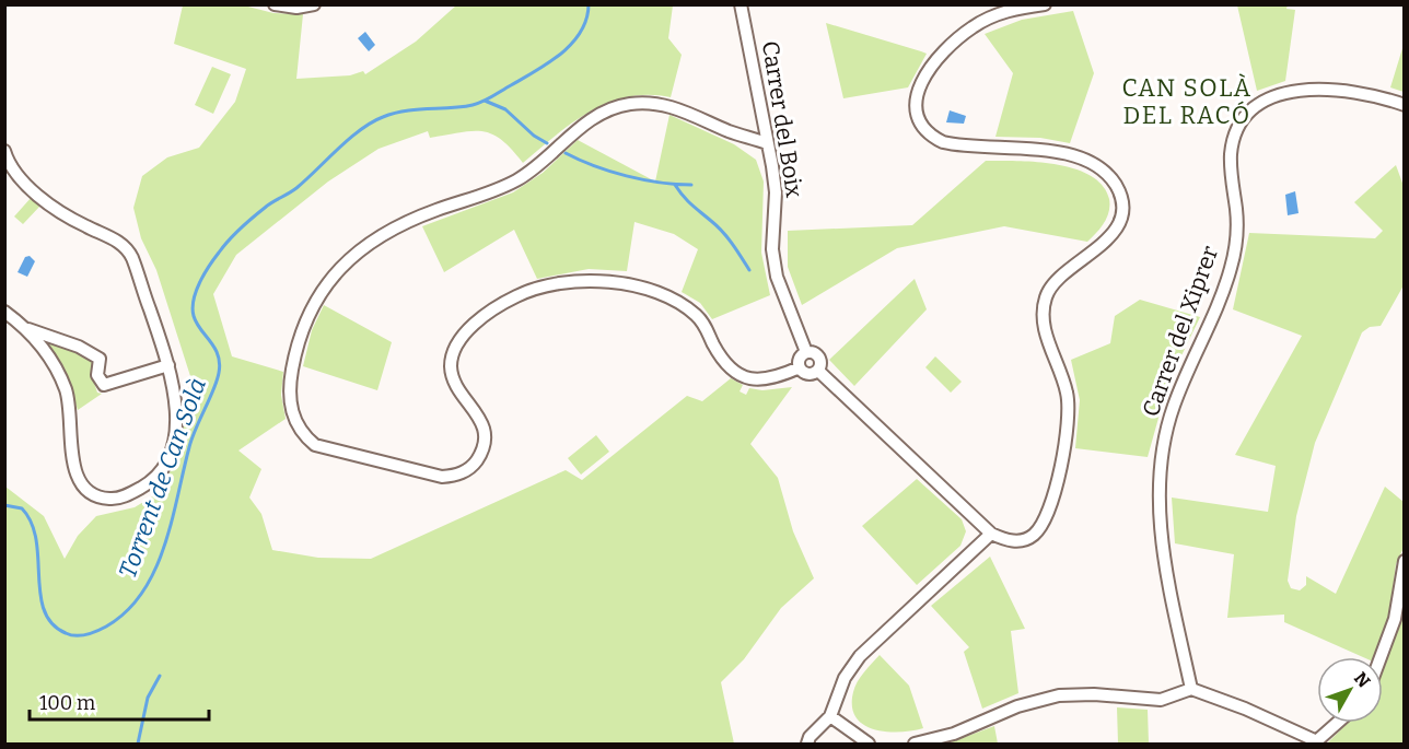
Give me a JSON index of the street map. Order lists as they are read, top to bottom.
{
  "streets": {
    "street": ["Carrer del Boix", "Carrer del Xiprer"]
  },
  "districts": ["CAN SOLÀ DEL RACÓ"],
  "water": ["Torrent de Can Solà"],
  "scale_bar": "100 m",
  "north": "top right"
}
